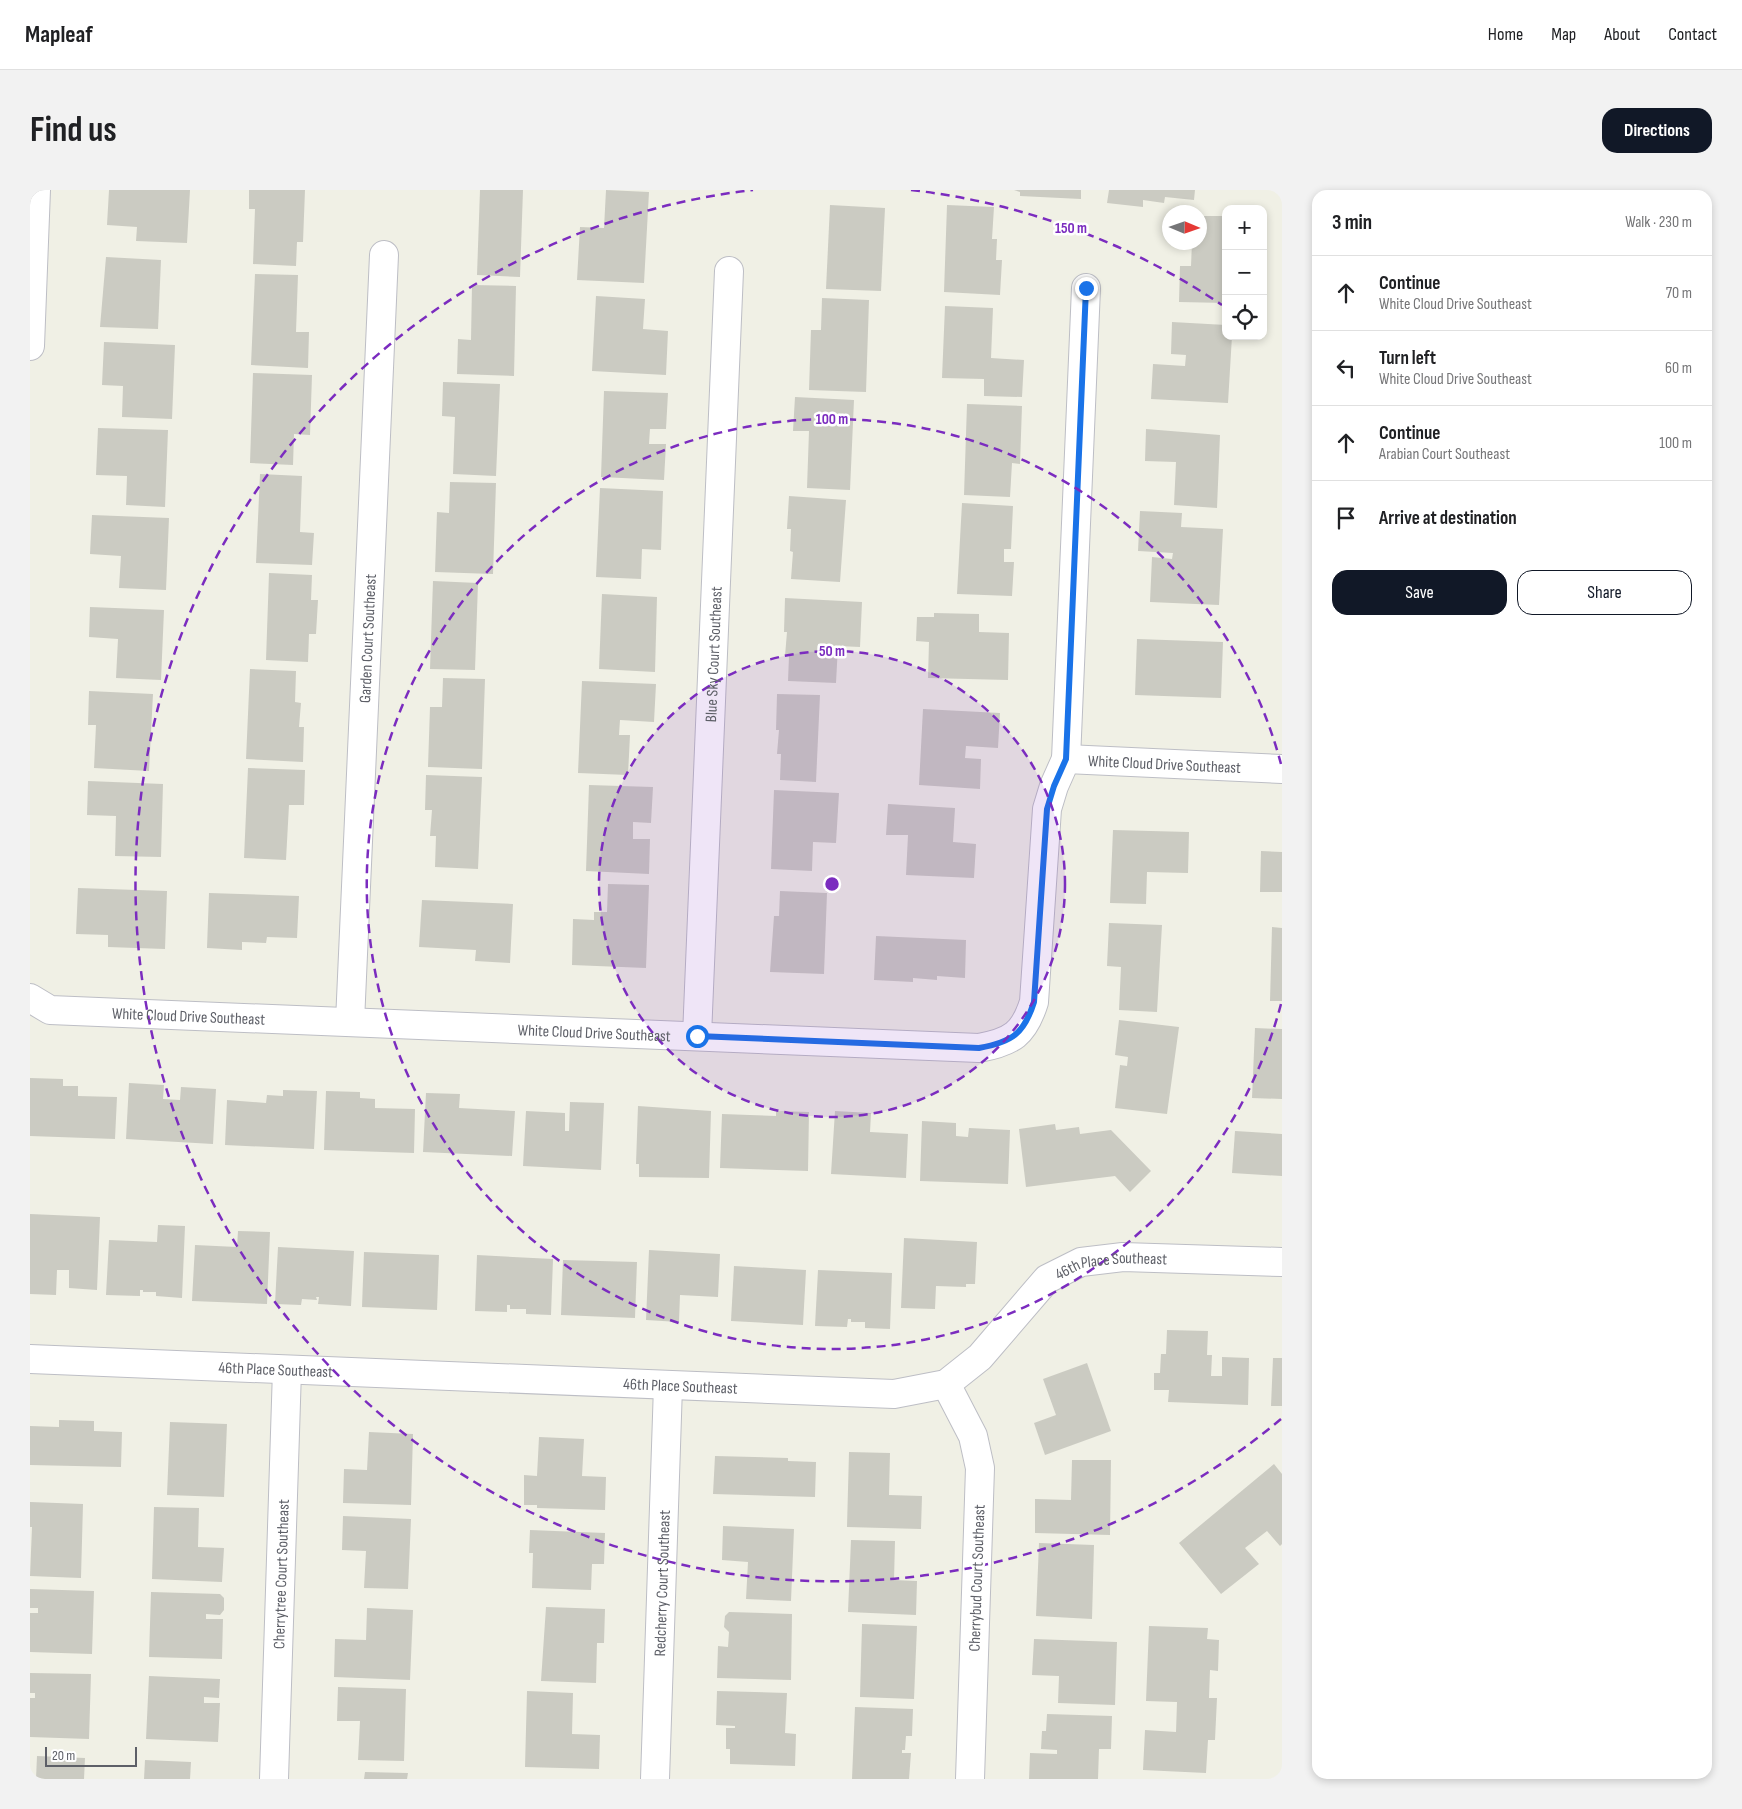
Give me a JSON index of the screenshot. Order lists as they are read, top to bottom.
{
  "streets": {
    "street": [
      "Garden Court Southeast",
      "Blue Sky Court Southeast",
      "White Cloud Drive Southeast",
      "46th Place Southeast",
      "Cherrytree Court Southeast",
      "Cherrybud Court Southeast",
      "Redcherry Court Southeast"
    ]
  },
  "crossings": [
    ["Garden Court Southeast", "White Cloud Drive Southeast"],
    ["Blue Sky Court Southeast", "White Cloud Drive Southeast"],
    ["46th Place Southeast", "Cherrytree Court Southeast"],
    ["46th Place Southeast", "Cherrybud Court Southeast"],
    ["46th Place Southeast", "Redcherry Court Southeast"]
  ],
  "scale_bar": "20 m",
  "north": "right",
  "page": {
    "header": "Mapleaf",
    "nav": [
      "Home",
      "Map",
      "About",
      "Contact"
    ],
    "buttons": [
      "Directions",
      ["Save", "Share"]
    ],
    "title": "Find us",
    "heading": ["3 min", "Walk · 230 m"],
    "map_buttons": ["+", "−"],
    "list": [
      ["Continue", "White Cloud Drive Southeast", "70 m"],
      ["Turn left", "White Cloud Drive Southeast", "60 m"],
      ["Continue", "Arabian Court Southeast", "100 m"],
      "Arrive at destination"
    ],
    "scale": "20 m"
  },
  "rings": ["150 m", "100 m", "50 m"]
}
